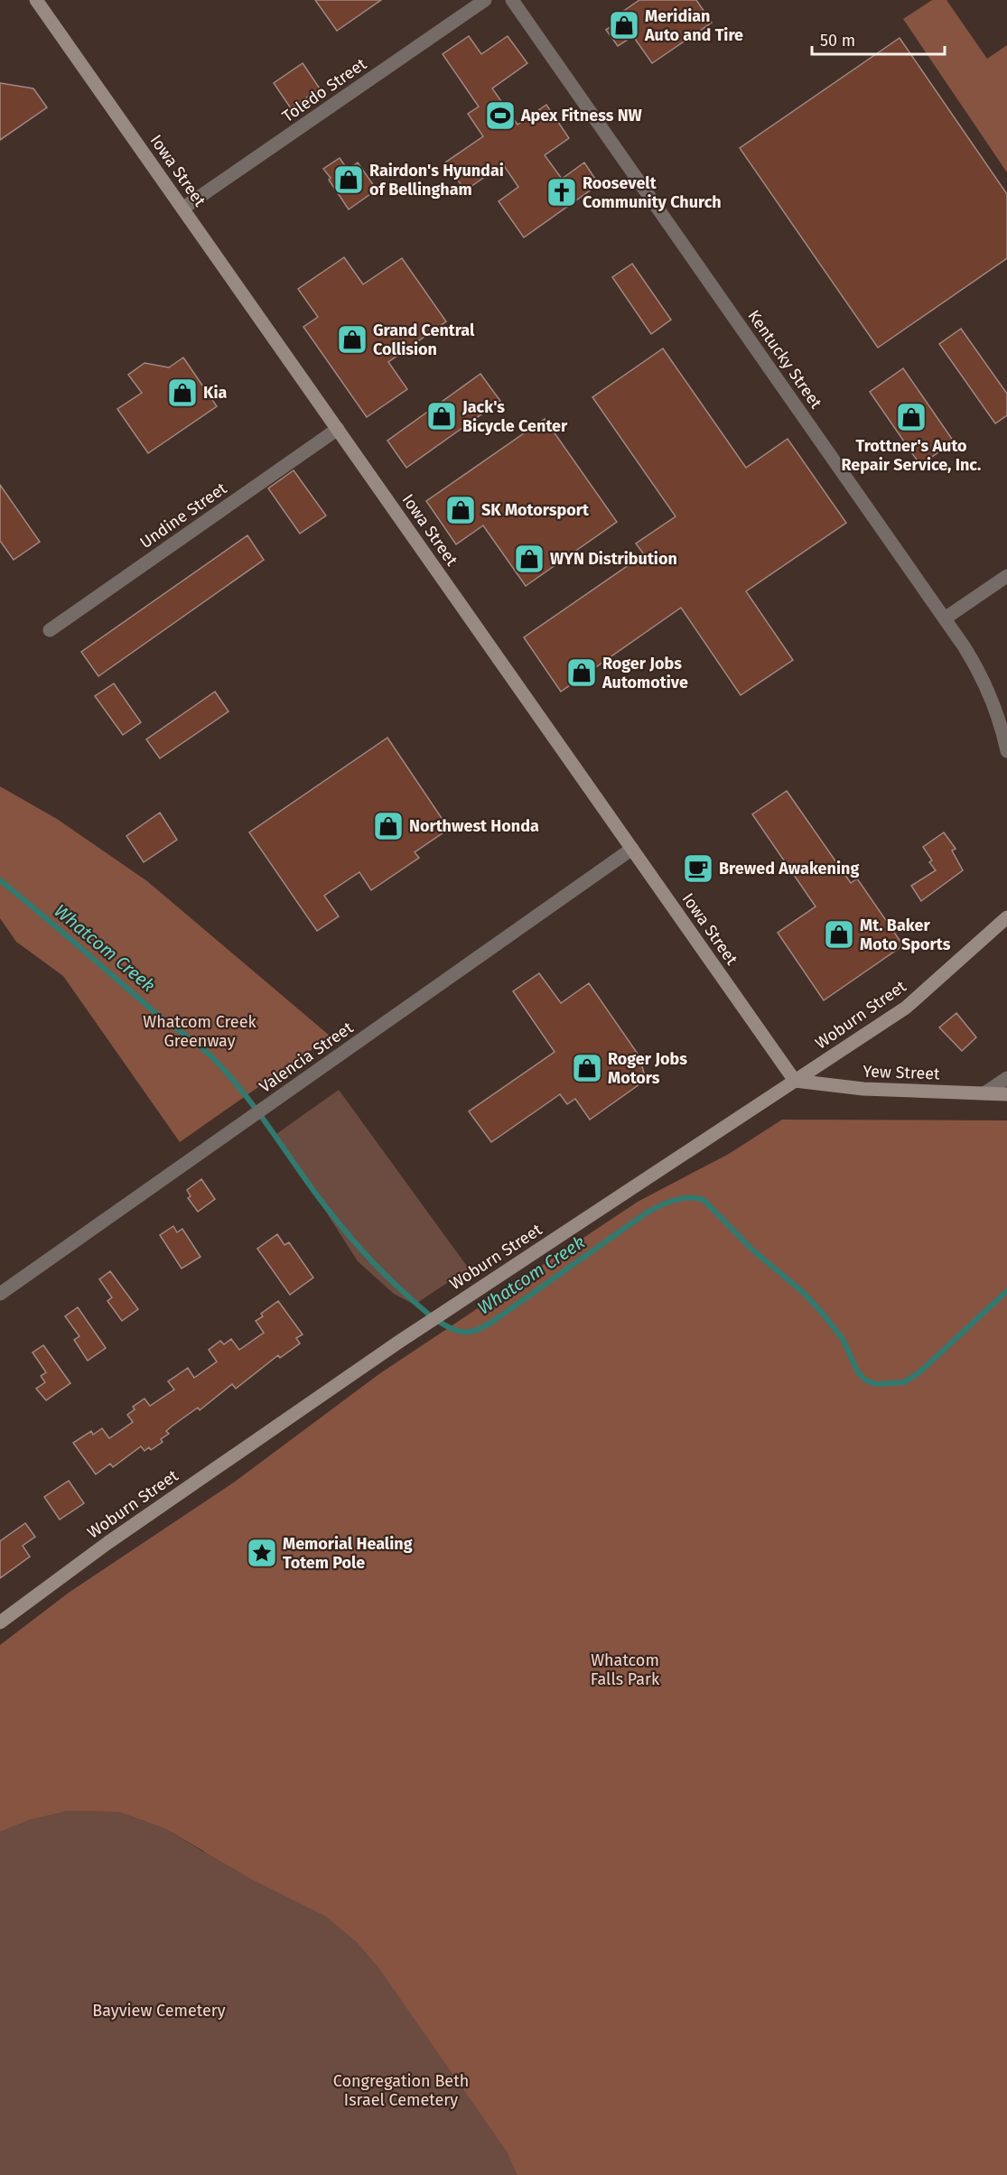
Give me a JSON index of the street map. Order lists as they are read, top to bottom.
{
  "streets": {
    "main road": ["Iowa Street", "Woburn Street", "Yew Street"],
    "street": [
      "Toledo Street",
      "Kentucky Street",
      "Undine Street",
      "Valencia Street"
    ]
  },
  "crossings": [
    ["Toledo Street", "Iowa Street"],
    ["Iowa Street", "Undine Street"],
    ["Iowa Street", "Woburn Street"],
    ["Iowa Street", "Valencia Street"],
    ["Iowa Street", "Yew Street"],
    ["Woburn Street", "Yew Street"]
  ],
  "water": ["Whatcom Creek"],
  "parks": [
    "Whatcom Creek Greenway",
    "Whatcom Falls Park",
    "Bayview Cemetery",
    "Congregation Beth Israel Cemetery"
  ],
  "places": {
    "shop": [
      "Meridian Auto and Tire",
      "Rairdon's Hyundai of Bellingham",
      "Grand Central Collision",
      "Kia",
      "Jack's Bicycle Center",
      "Trottner's Auto Repair Service, Inc.",
      "SK Motorsport",
      "WYN Distribution",
      "Roger Jobs Automotive",
      "Northwest Honda",
      "Mt. Baker Moto Sports",
      "Roger Jobs Motors"
    ],
    "sports": ["Apex Fitness NW"],
    "church": ["Roosevelt Community Church"],
    "cafe": ["Brewed Awakening"],
    "place": ["Memorial Healing Totem Pole"]
  },
  "scale_bar": "50 m"
}
